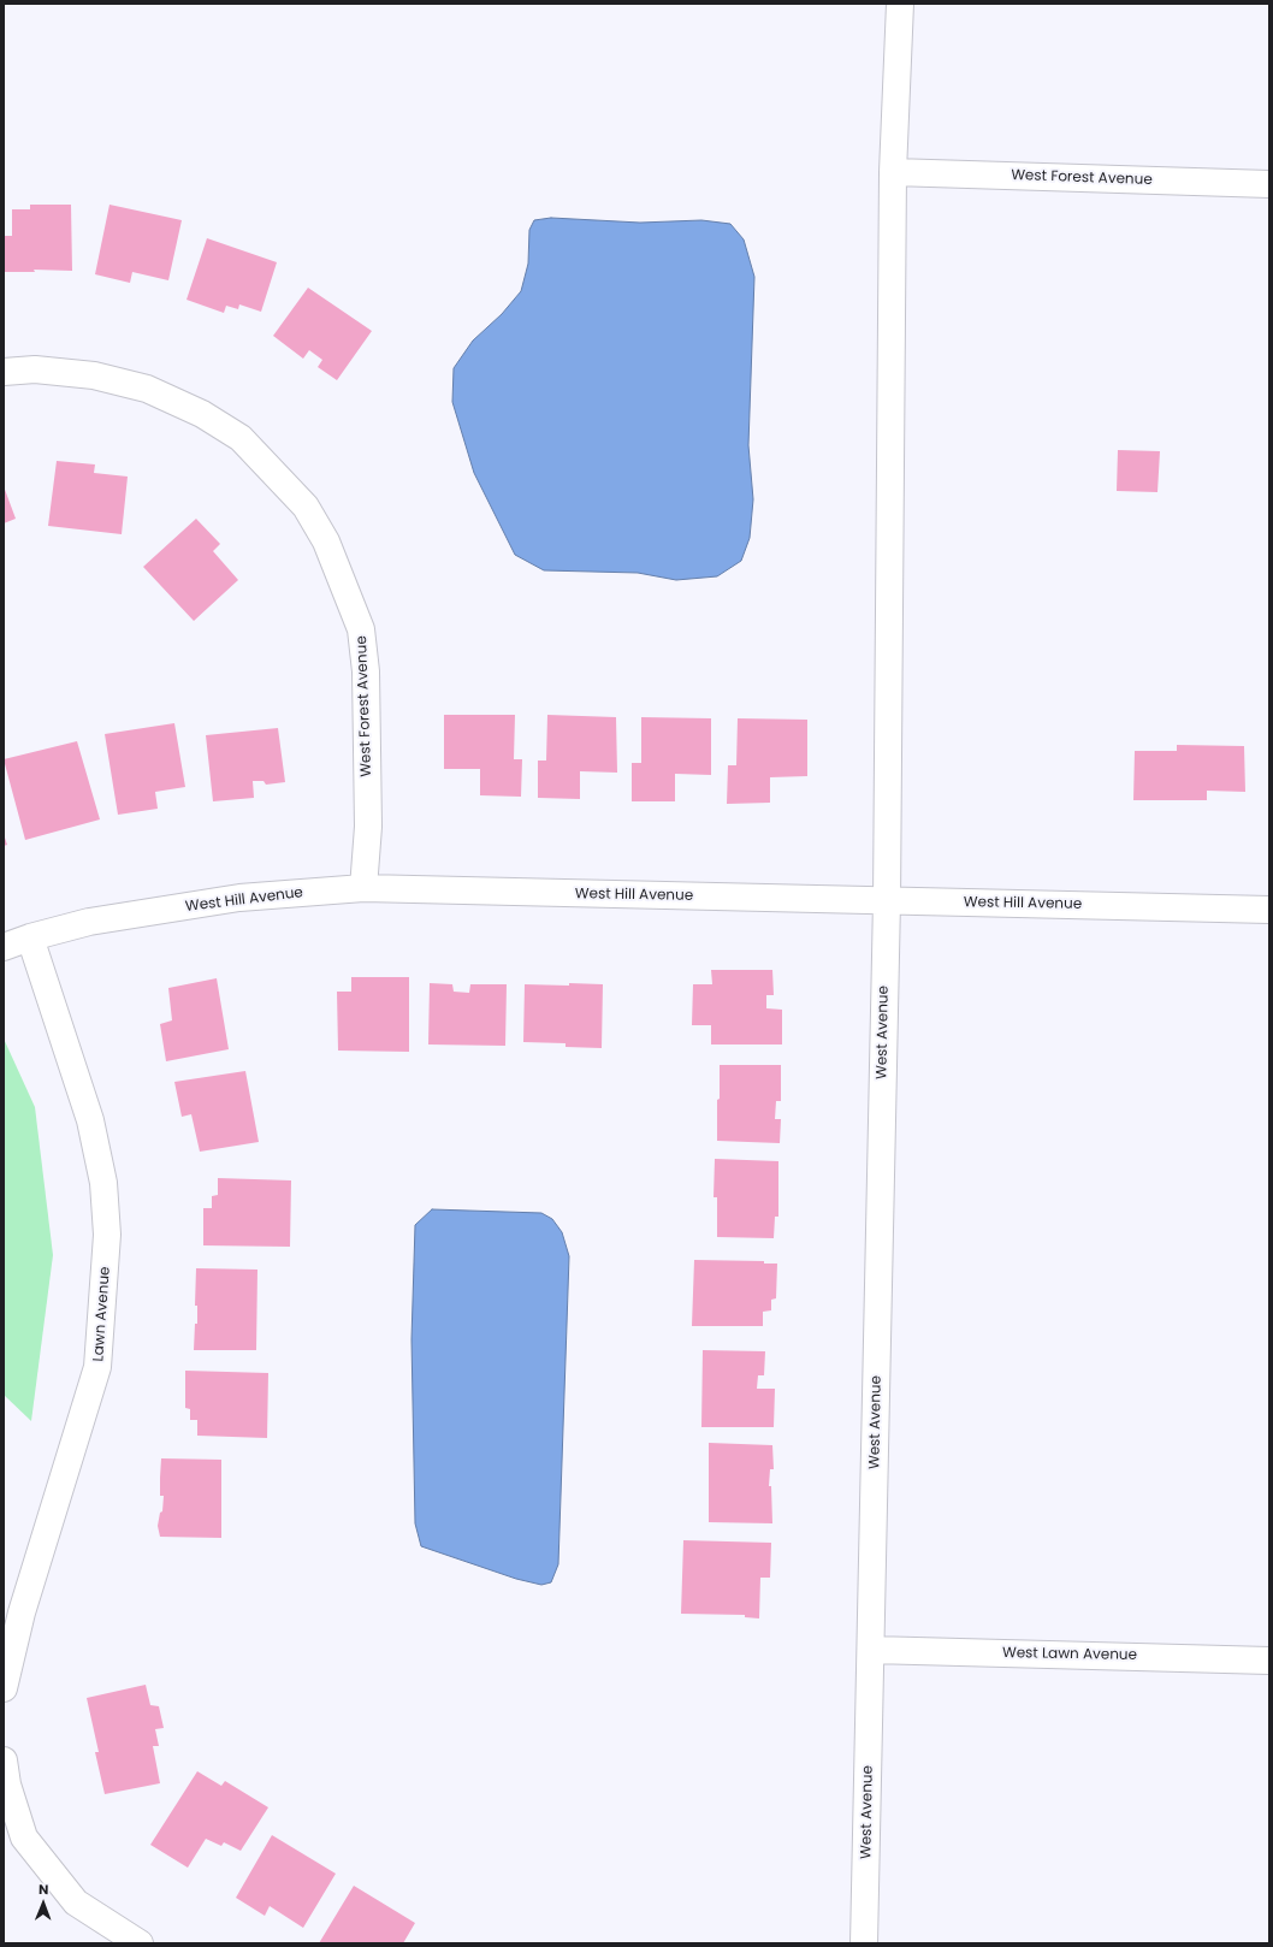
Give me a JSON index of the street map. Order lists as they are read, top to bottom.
{
  "streets": {
    "street": [
      "West Forest Avenue",
      "West Hill Avenue",
      "West Avenue",
      "Lawn Avenue",
      "West Lawn Avenue"
    ]
  },
  "crossings": [
    ["West Forest Avenue", "West Hill Avenue"],
    ["West Forest Avenue", "West Avenue"],
    ["West Hill Avenue", "West Avenue"],
    ["West Hill Avenue", "Lawn Avenue"],
    ["West Avenue", "West Lawn Avenue"]
  ],
  "north": "top"
}
